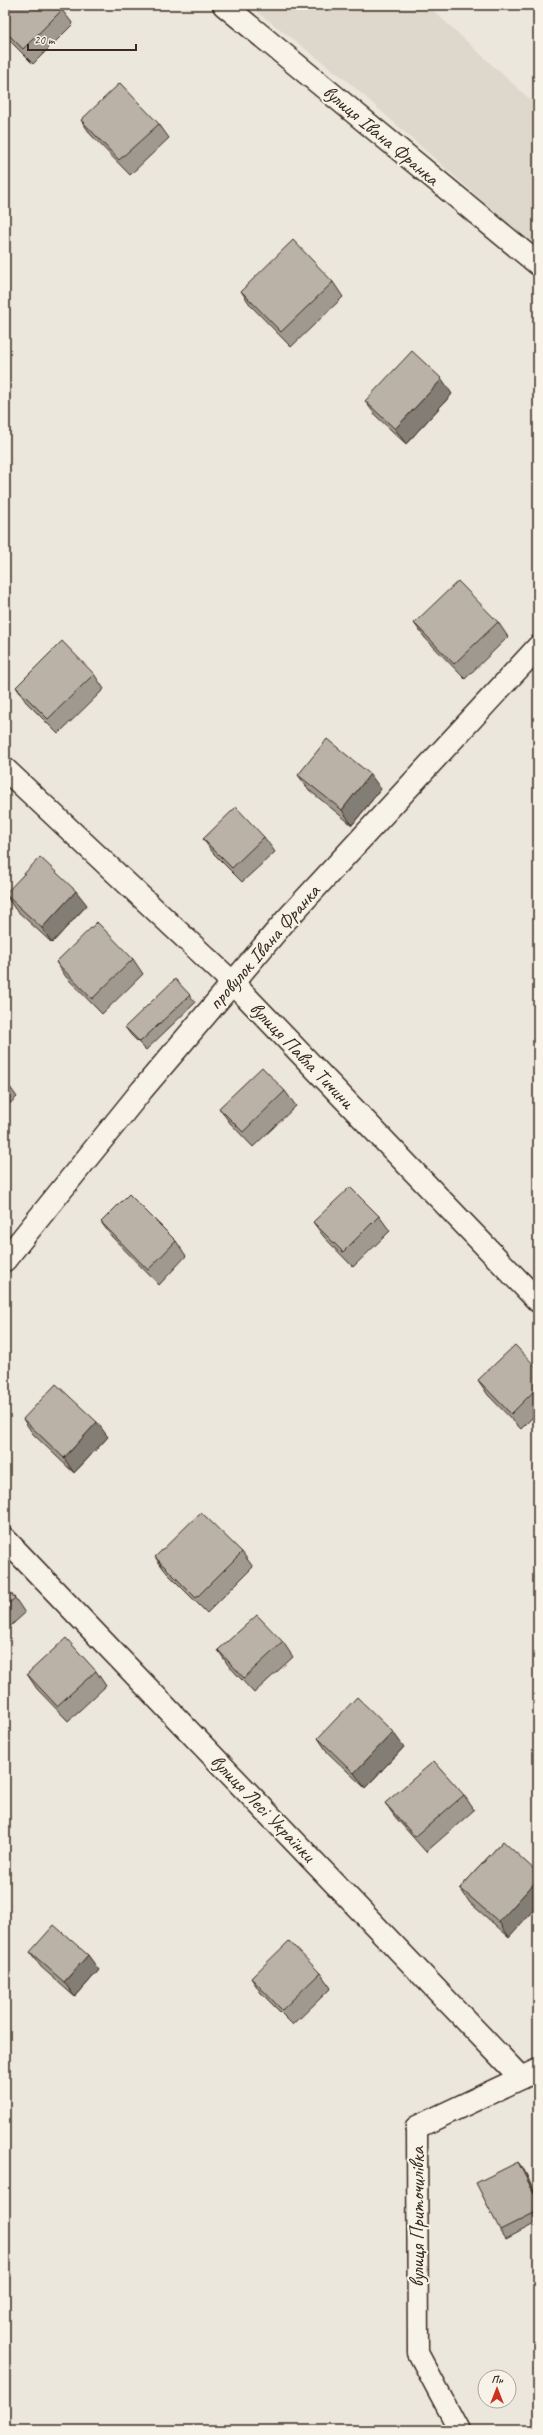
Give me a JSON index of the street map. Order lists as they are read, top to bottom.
{
  "streets": {
    "street": [
      "вулиця Івана Франка",
      "провулок Івана Франка",
      "вулиця Павла Тичини",
      "вулиця Лесі Українки",
      "вулиця Приточилівка"
    ]
  },
  "crossings": [
    ["провулок Івана Франка", "вулиця Павла Тичини"],
    ["вулиця Лесі Українки", "вулиця Приточилівка"]
  ],
  "scale_bar": "20 m",
  "north": "top"
}
